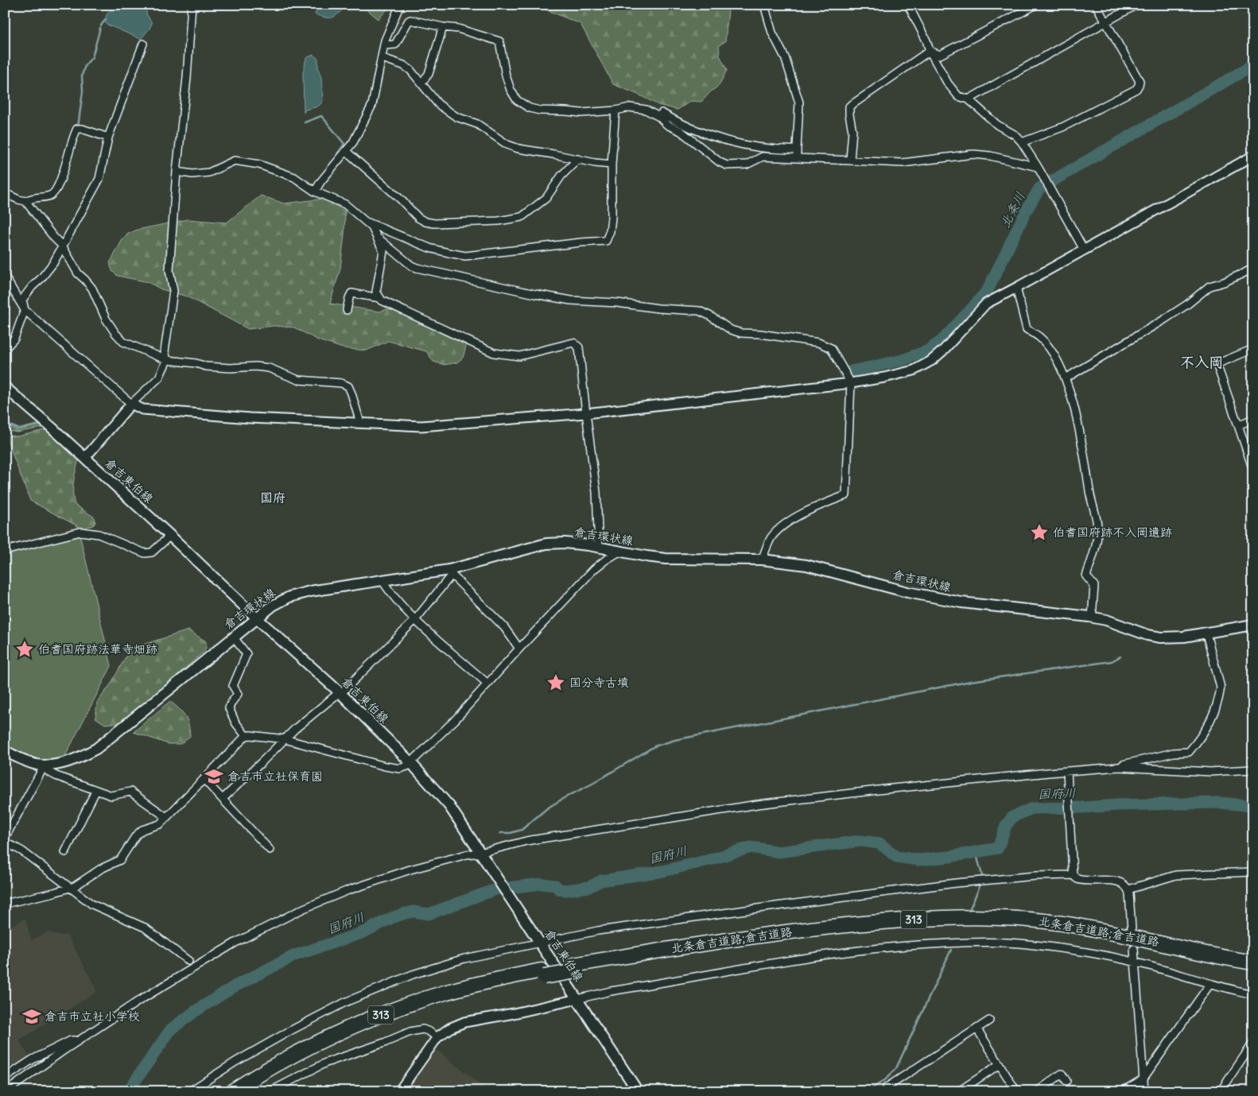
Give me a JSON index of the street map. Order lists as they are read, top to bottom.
{
  "streets": {
    "highway": ["313", "北条倉吉道路;倉吉道路"],
    "main road": ["倉吉東伯線", "倉吉環状線"]
  },
  "crossings": [
    ["倉吉東伯線", "倉吉環状線"]
  ],
  "districts": ["不入岡", "国府"],
  "water": ["北条川", "国府川"],
  "places": {
    "place": ["伯耆国府跡不入岡遺跡", "伯耆国府跡法華寺畑跡", "国分寺古墳"],
    "school or university": ["倉吉市立社保育園", "倉吉市立社小学校"]
  }
}
